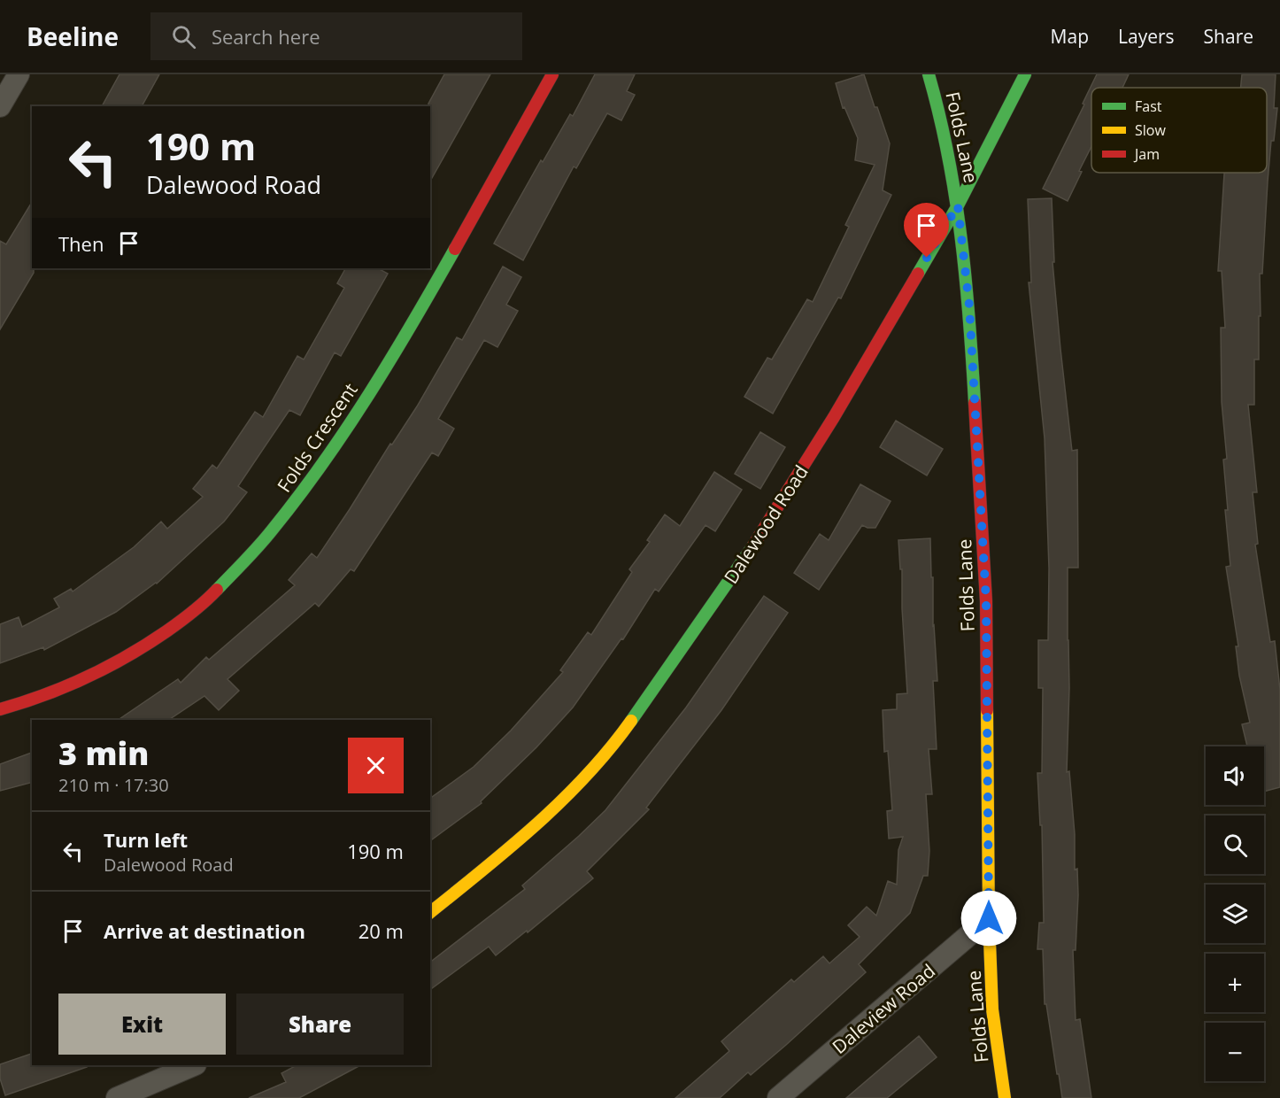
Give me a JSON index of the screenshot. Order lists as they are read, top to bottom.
{
  "streets": {
    "street": [
      "Folds Lane",
      "Folds Crescent",
      "Dalewood Road",
      "Daleview Road"
    ]
  },
  "crossings": [
    ["Folds Lane", "Dalewood Road"],
    ["Folds Lane", "Daleview Road"]
  ],
  "legend": ["Fast", "Slow", "Jam"],
  "page": {
    "header": "Beeline",
    "search": "Search here",
    "nav": ["Map", "Layers", "Share"],
    "turn": ["190 m", "Dalewood Road"],
    "then": "Then",
    "heading": ["3 min", "210 m · 17:30"],
    "map_buttons": ["+", "−"],
    "list": [
      {
        "name": "Turn left",
        "note": "Dalewood Road",
        "value": "190 m"
      },
      {
        "name": "Arrive at destination",
        "value": "20 m"
      }
    ],
    "buttons": ["Exit", "Share"]
  }
}
